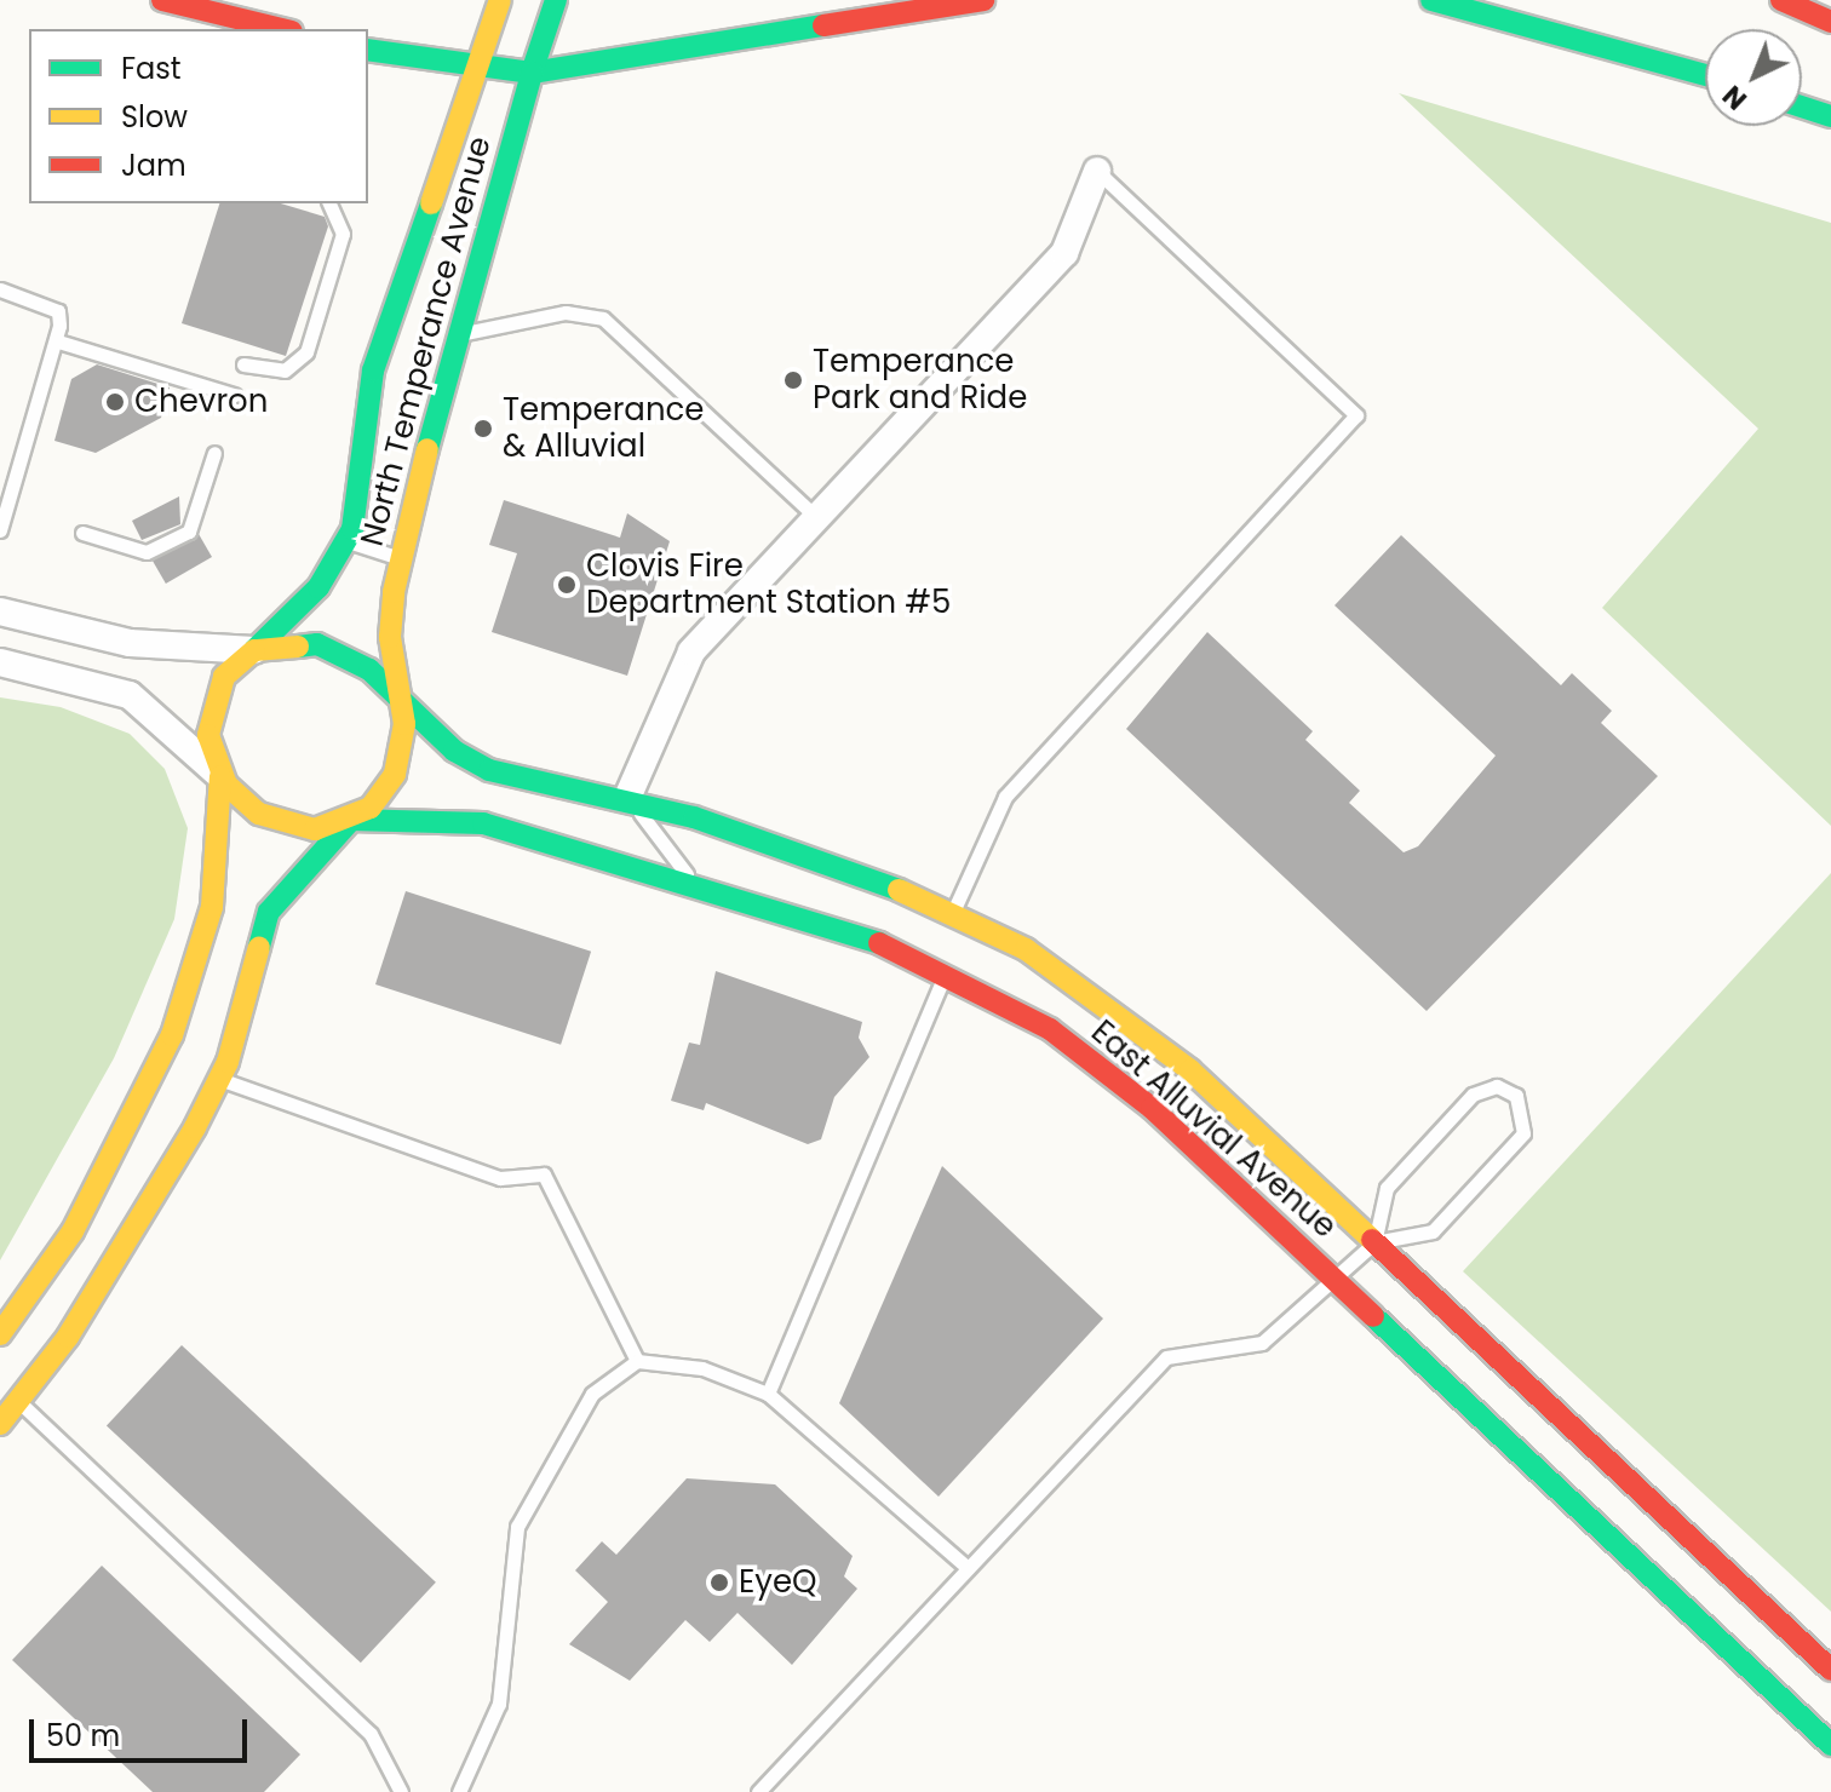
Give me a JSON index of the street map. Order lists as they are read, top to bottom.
{
  "streets": {
    "main road": ["North Temperance Avenue", "East Alluvial Avenue"]
  },
  "crossings": [
    ["North Temperance Avenue", "East Alluvial Avenue"]
  ],
  "places": [
    "Temperance Park and Ride",
    "Chevron",
    "Temperance & Alluvial",
    "Clovis Fire Department Station #5",
    "EyeQ"
  ],
  "legend": ["Fast", "Slow", "Jam"],
  "scale_bar": "50 m",
  "north": "bottom left"
}
